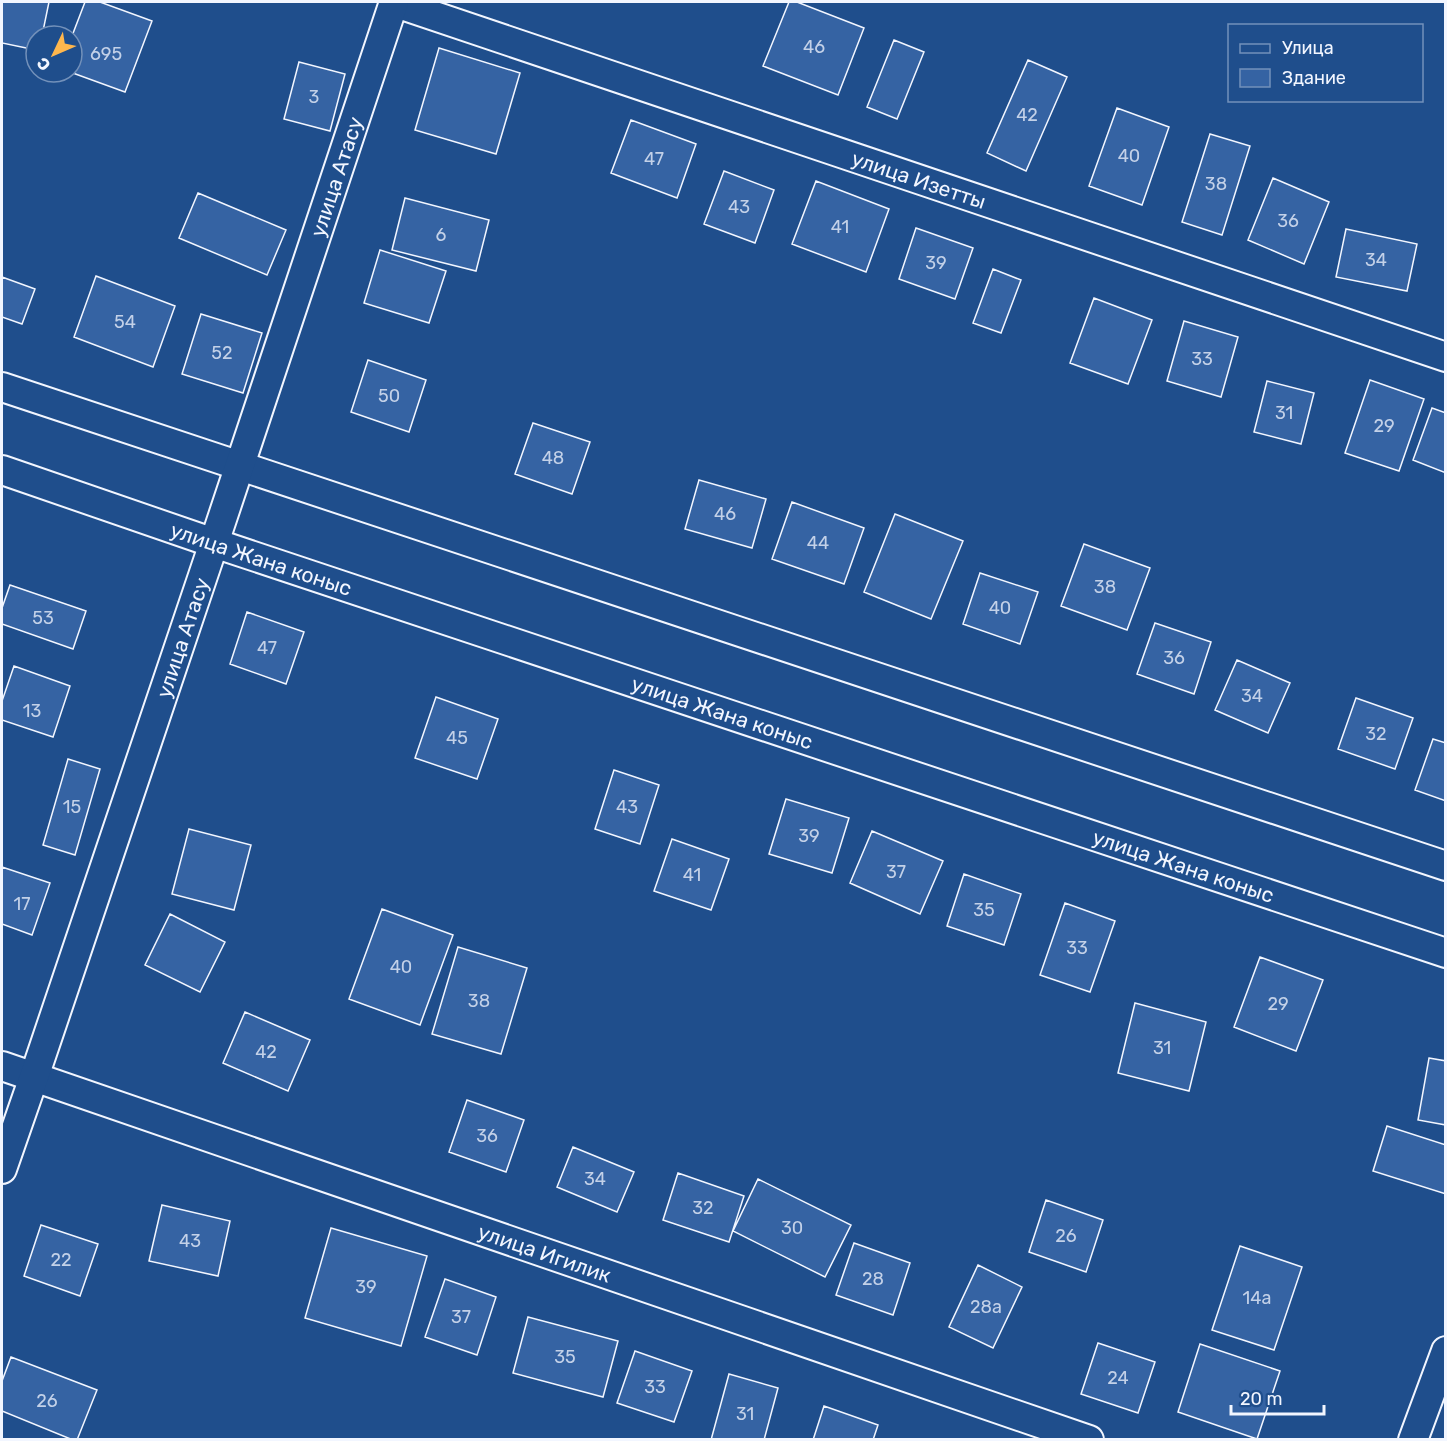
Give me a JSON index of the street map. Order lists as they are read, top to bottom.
{
  "streets": {
    "street": [
      "улица Атасу",
      "улица Изетты",
      "улица Жана коныс",
      "улица Игилик"
    ]
  },
  "crossings": [
    ["улица Атасу", "улица Изетты"],
    ["улица Атасу", "улица Жана коныс"],
    ["улица Атасу", "улица Игилик"]
  ],
  "house_numbers": [
    "46",
    "695",
    "3",
    "42",
    "40",
    "47",
    "38",
    "43",
    "36",
    "41",
    "6",
    "34",
    "39",
    "54",
    "52",
    "33",
    "50",
    "31",
    "29",
    "48",
    "46",
    "44",
    "38",
    "40",
    "53",
    "47",
    "36",
    "34",
    "13",
    "32",
    "45",
    "15",
    "43",
    "39",
    "37",
    "41",
    "17",
    "35",
    "33",
    "40",
    "38",
    "29",
    "31",
    "42",
    "36",
    "34",
    "32",
    "30",
    "26",
    "43",
    "22",
    "28",
    "39",
    "14а",
    "28а",
    "37",
    "35",
    "24",
    "33",
    "26",
    "31"
  ],
  "legend": ["Улица", "Здание"],
  "scale_bar": "20 m",
  "north": "bottom left"
}
